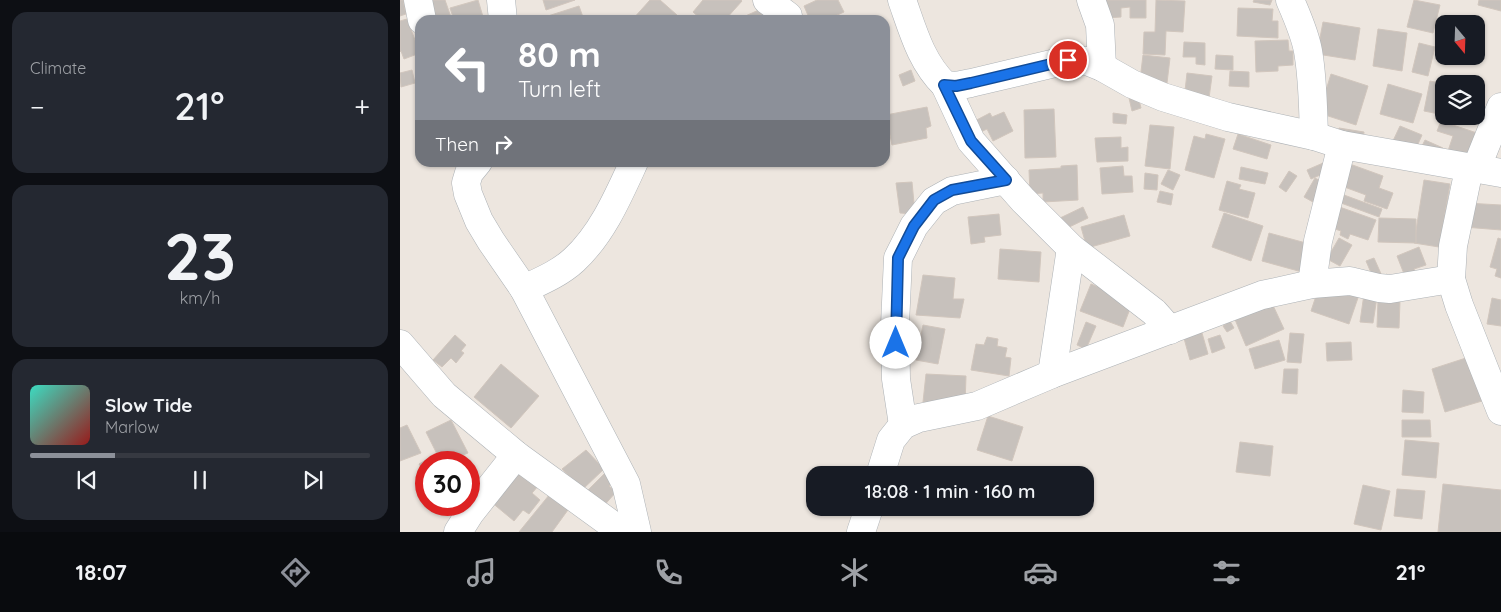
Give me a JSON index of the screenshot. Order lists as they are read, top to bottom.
{
  "north": "bottom",
  "page": {
    "tile": [
      "Climate",
      ["23", "km/h"]
    ],
    "turn": ["80 m", "Turn left"],
    "heat": ["−", "21°", "+"],
    "then": "Then",
    "song": ["Slow Tide", "Marlow"],
    "limit": "30",
    "trip": "18:08 · 1 min · 160 m",
    "tabs": ["18:07", "21°"]
  }
}
